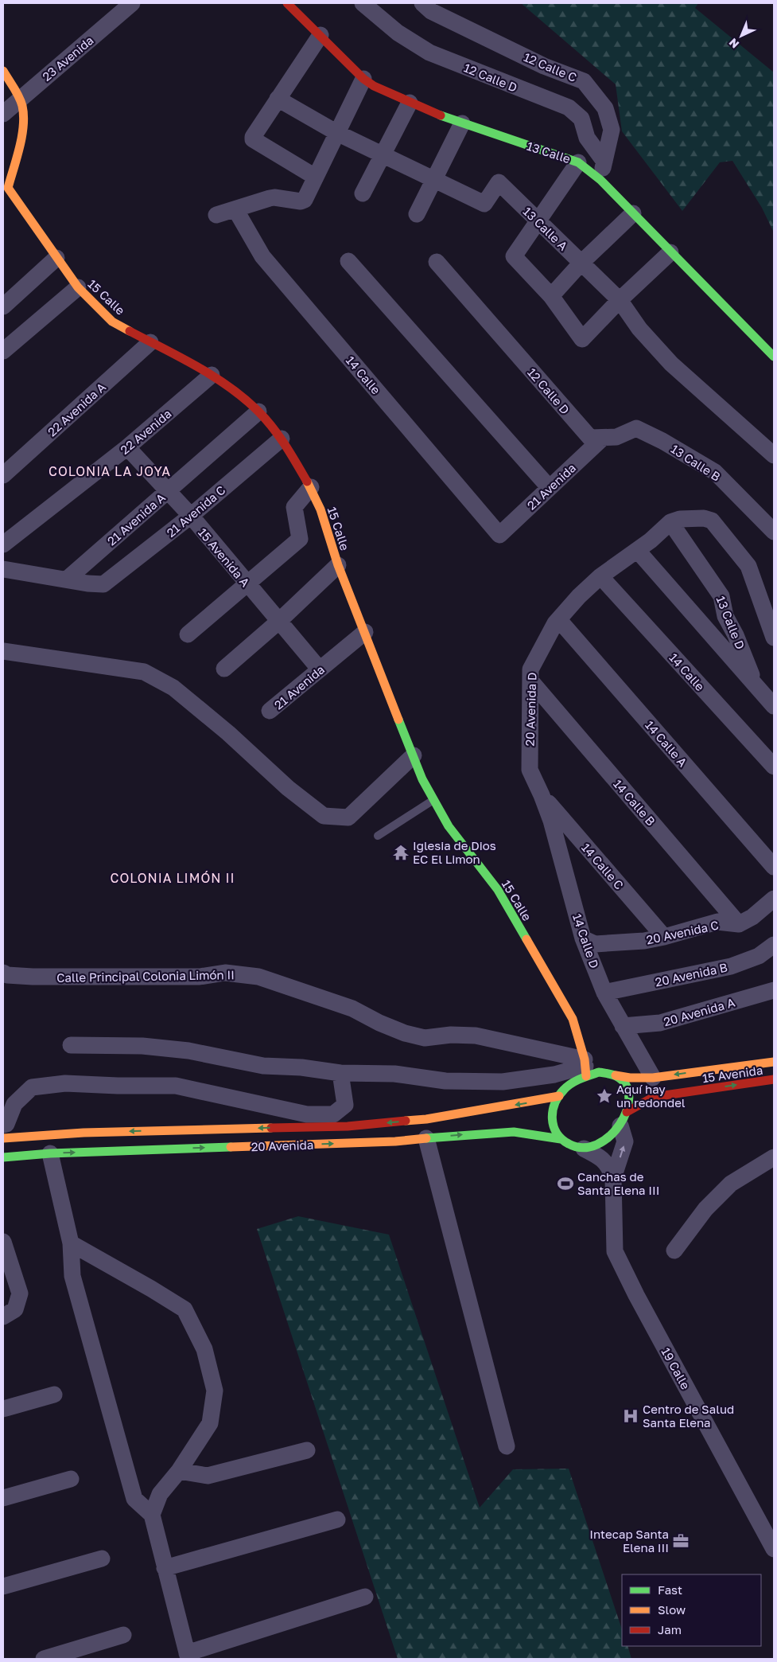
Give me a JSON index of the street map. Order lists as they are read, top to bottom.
{
  "streets": {
    "street": [
      "23 Avenida",
      "12 Calle C",
      "12 Calle D",
      "13 Calle",
      "13 Calle A",
      "15 Calle",
      "14 Calle",
      "22 Avenida A",
      "22 Avenida",
      "13 Calle B",
      "21 Avenida",
      "21 Avenida C",
      "21 Avenida A",
      "15 Avenida A",
      "13 Calle D",
      "20 Avenida D",
      "14 Calle A",
      "14 Calle B",
      "14 Calle C",
      "20 Avenida C",
      "14 Calle D",
      "20 Avenida B",
      "Calle Principal Colonia Limón II",
      "20 Avenida A",
      "15 Avenida",
      "20 Avenida",
      "19 Calle"
    ]
  },
  "crossings": [
    ["23 Avenida", "15 Calle"],
    ["12 Calle C", "12 Calle D"],
    ["12 Calle C", "13 Calle"],
    ["12 Calle D", "13 Calle B"],
    ["12 Calle D", "21 Avenida"],
    ["15 Calle", "22 Avenida A"],
    ["15 Calle", "22 Avenida"],
    ["15 Calle", "21 Avenida"],
    ["15 Calle", "21 Avenida C"],
    ["15 Calle", "21 Avenida A"],
    ["15 Calle", "Calle Principal Colonia Limón II"],
    ["15 Calle", "15 Avenida"],
    ["15 Calle", "20 Avenida"],
    ["15 Calle", "19 Calle"],
    ["14 Calle", "21 Avenida"],
    ["14 Calle", "20 Avenida D"],
    ["22 Avenida", "15 Avenida A"],
    ["13 Calle B", "21 Avenida"],
    ["21 Avenida", "15 Avenida A"],
    ["21 Avenida C", "21 Avenida A"],
    ["21 Avenida C", "15 Avenida A"],
    ["21 Avenida A", "15 Avenida A"],
    ["13 Calle D", "20 Avenida D"],
    ["20 Avenida D", "14 Calle A"],
    ["20 Avenida D", "14 Calle B"],
    ["20 Avenida D", "14 Calle C"],
    ["20 Avenida D", "14 Calle D"],
    ["14 Calle B", "20 Avenida C"],
    ["14 Calle C", "20 Avenida C"],
    ["14 Calle C", "14 Calle D"],
    ["20 Avenida C", "14 Calle D"],
    ["14 Calle D", "20 Avenida B"],
    ["14 Calle D", "20 Avenida A"],
    ["Calle Principal Colonia Limón II", "15 Avenida"],
    ["Calle Principal Colonia Limón II", "20 Avenida"],
    ["Calle Principal Colonia Limón II", "19 Calle"],
    ["15 Avenida", "20 Avenida"],
    ["15 Avenida", "19 Calle"],
    ["20 Avenida", "19 Calle"]
  ],
  "districts": ["COLONIA LA JOYA", "COLONIA LIMÓN II"],
  "places": {
    "temple": ["Iglesia de Dios EC El Limon"],
    "place": ["Aquí hay un redondel"],
    "sports": ["Canchas de Santa Elena III"],
    "hospital": ["Centro de Salud Santa Elena"],
    "office": ["Intecap Santa Elena III"]
  },
  "legend": ["Fast", "Slow", "Jam"],
  "north": "bottom left"
}
